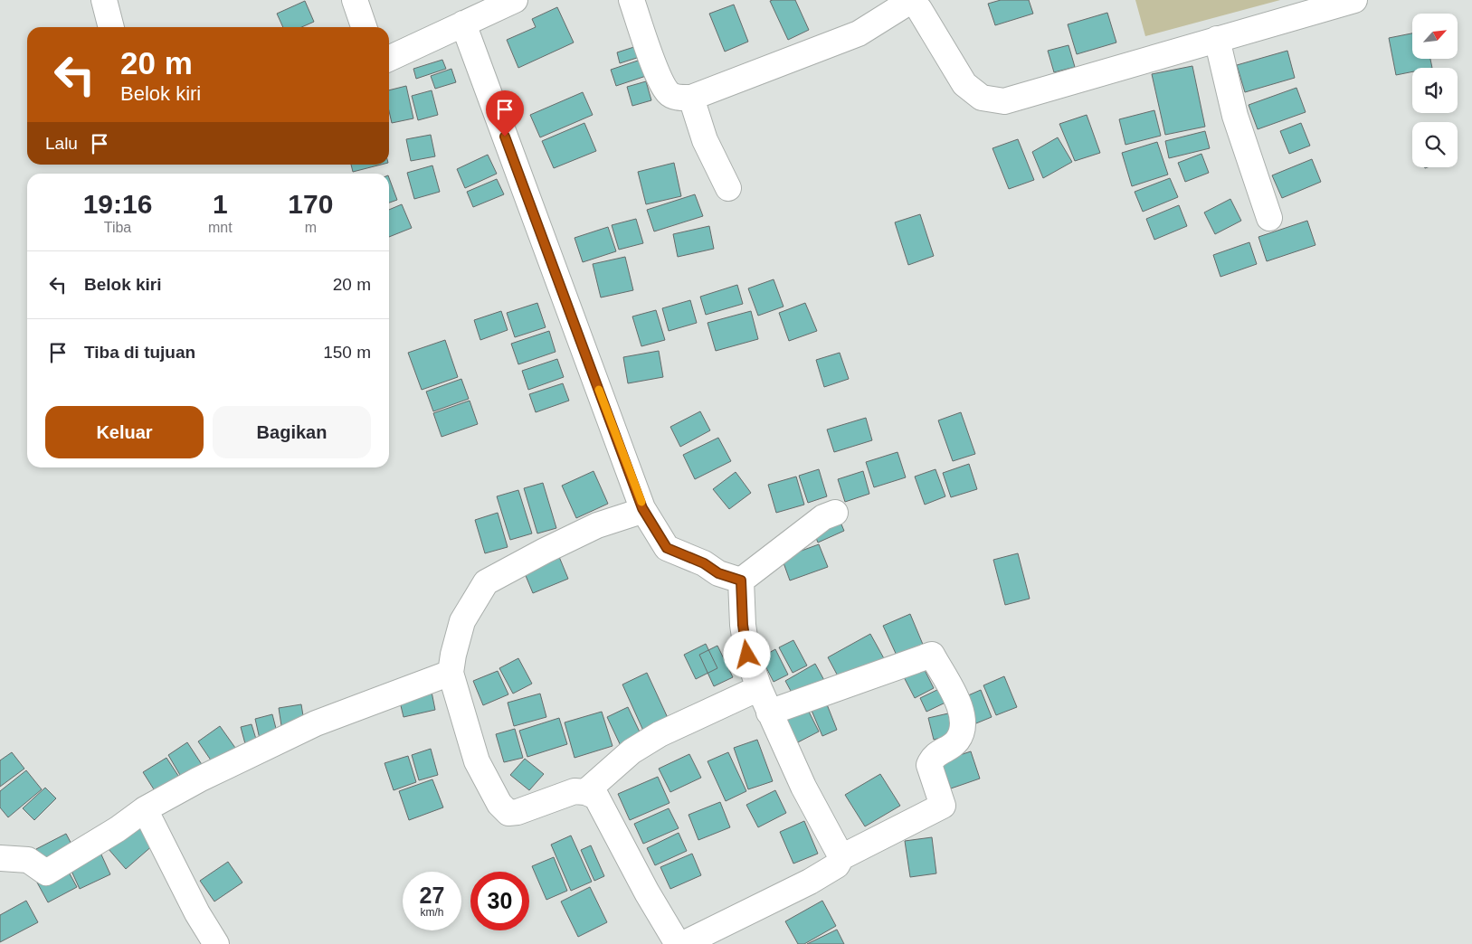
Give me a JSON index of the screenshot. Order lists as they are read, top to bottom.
{
  "north": "top right",
  "page": {
    "turn": ["20 m", "Belok kiri"],
    "then": "Lalu",
    "eta": [
      "19:16",
      "Tiba",
      "1",
      "mnt",
      "170",
      "m"
    ],
    "list": [
      {
        "name": "Belok kiri",
        "value": "20 m"
      },
      {
        "name": "Tiba di tujuan",
        "value": "150 m"
      }
    ],
    "buttons": ["Keluar", "Bagikan"],
    "speed": "27 km/h",
    "limit": "30"
  }
}
